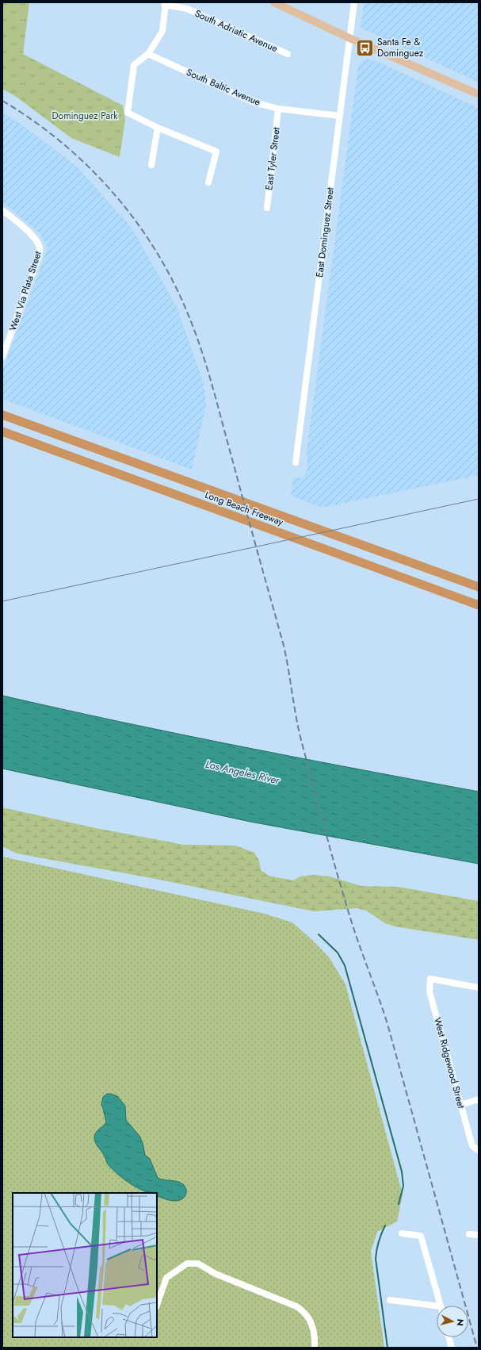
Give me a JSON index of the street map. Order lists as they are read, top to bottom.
{
  "streets": {
    "highway": ["Long Beach Freeway"],
    "street": [
      "South Adriatic Avenue",
      "South Baltic Avenue",
      "East Tyler Street",
      "East Dominguez Street",
      "West Via Plata Street",
      "West Ridgewood Street"
    ]
  },
  "crossings": [
    ["South Baltic Avenue", "East Tyler Street"],
    ["South Baltic Avenue", "East Dominguez Street"]
  ],
  "water": ["Los Angeles River"],
  "parks": ["Dominguez Park"],
  "places": {
    "bus stop": ["Santa Fe & Dominguez"]
  },
  "north": "right"
}
